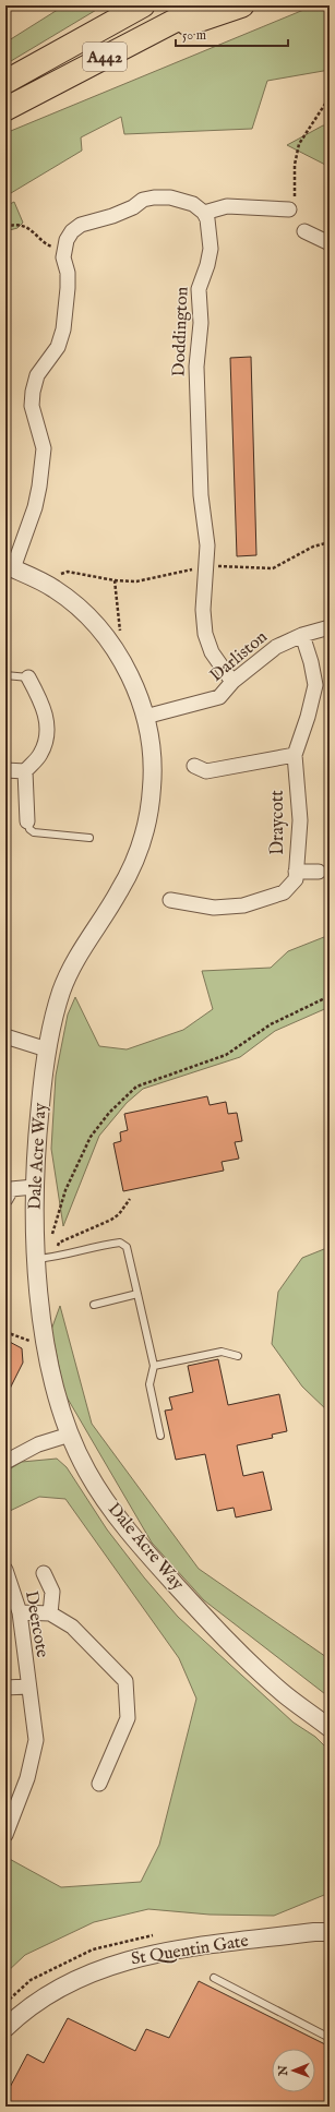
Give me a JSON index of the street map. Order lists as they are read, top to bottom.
{
  "streets": {
    "highway": ["A442"],
    "street": [
      "Doddington",
      "Darliston",
      "Draycott",
      "Dale Acre Way",
      "Deercote",
      "St Quentin Gate"
    ]
  },
  "crossings": [
    ["Doddington", "Darliston"],
    ["Darliston", "Draycott"],
    ["Darliston", "Dale Acre Way"]
  ],
  "scale_bar": "50 m",
  "north": "left"
}
